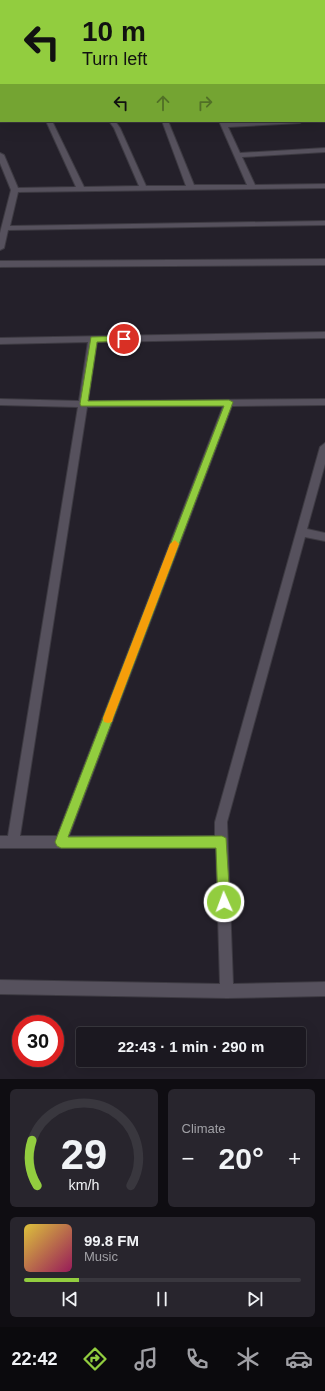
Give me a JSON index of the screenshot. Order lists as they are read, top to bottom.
{
  "page": {
    "turn": ["10 m", "Turn left"],
    "limit": "30",
    "trip": "22:43 · 1 min · 290 m",
    "tile": "Climate",
    "heat": ["−", "20°", "+"],
    "song": ["99.8 FM", "Music"],
    "tabs": "22:42",
    "gauge": ["29", "km/h"]
  }
}
